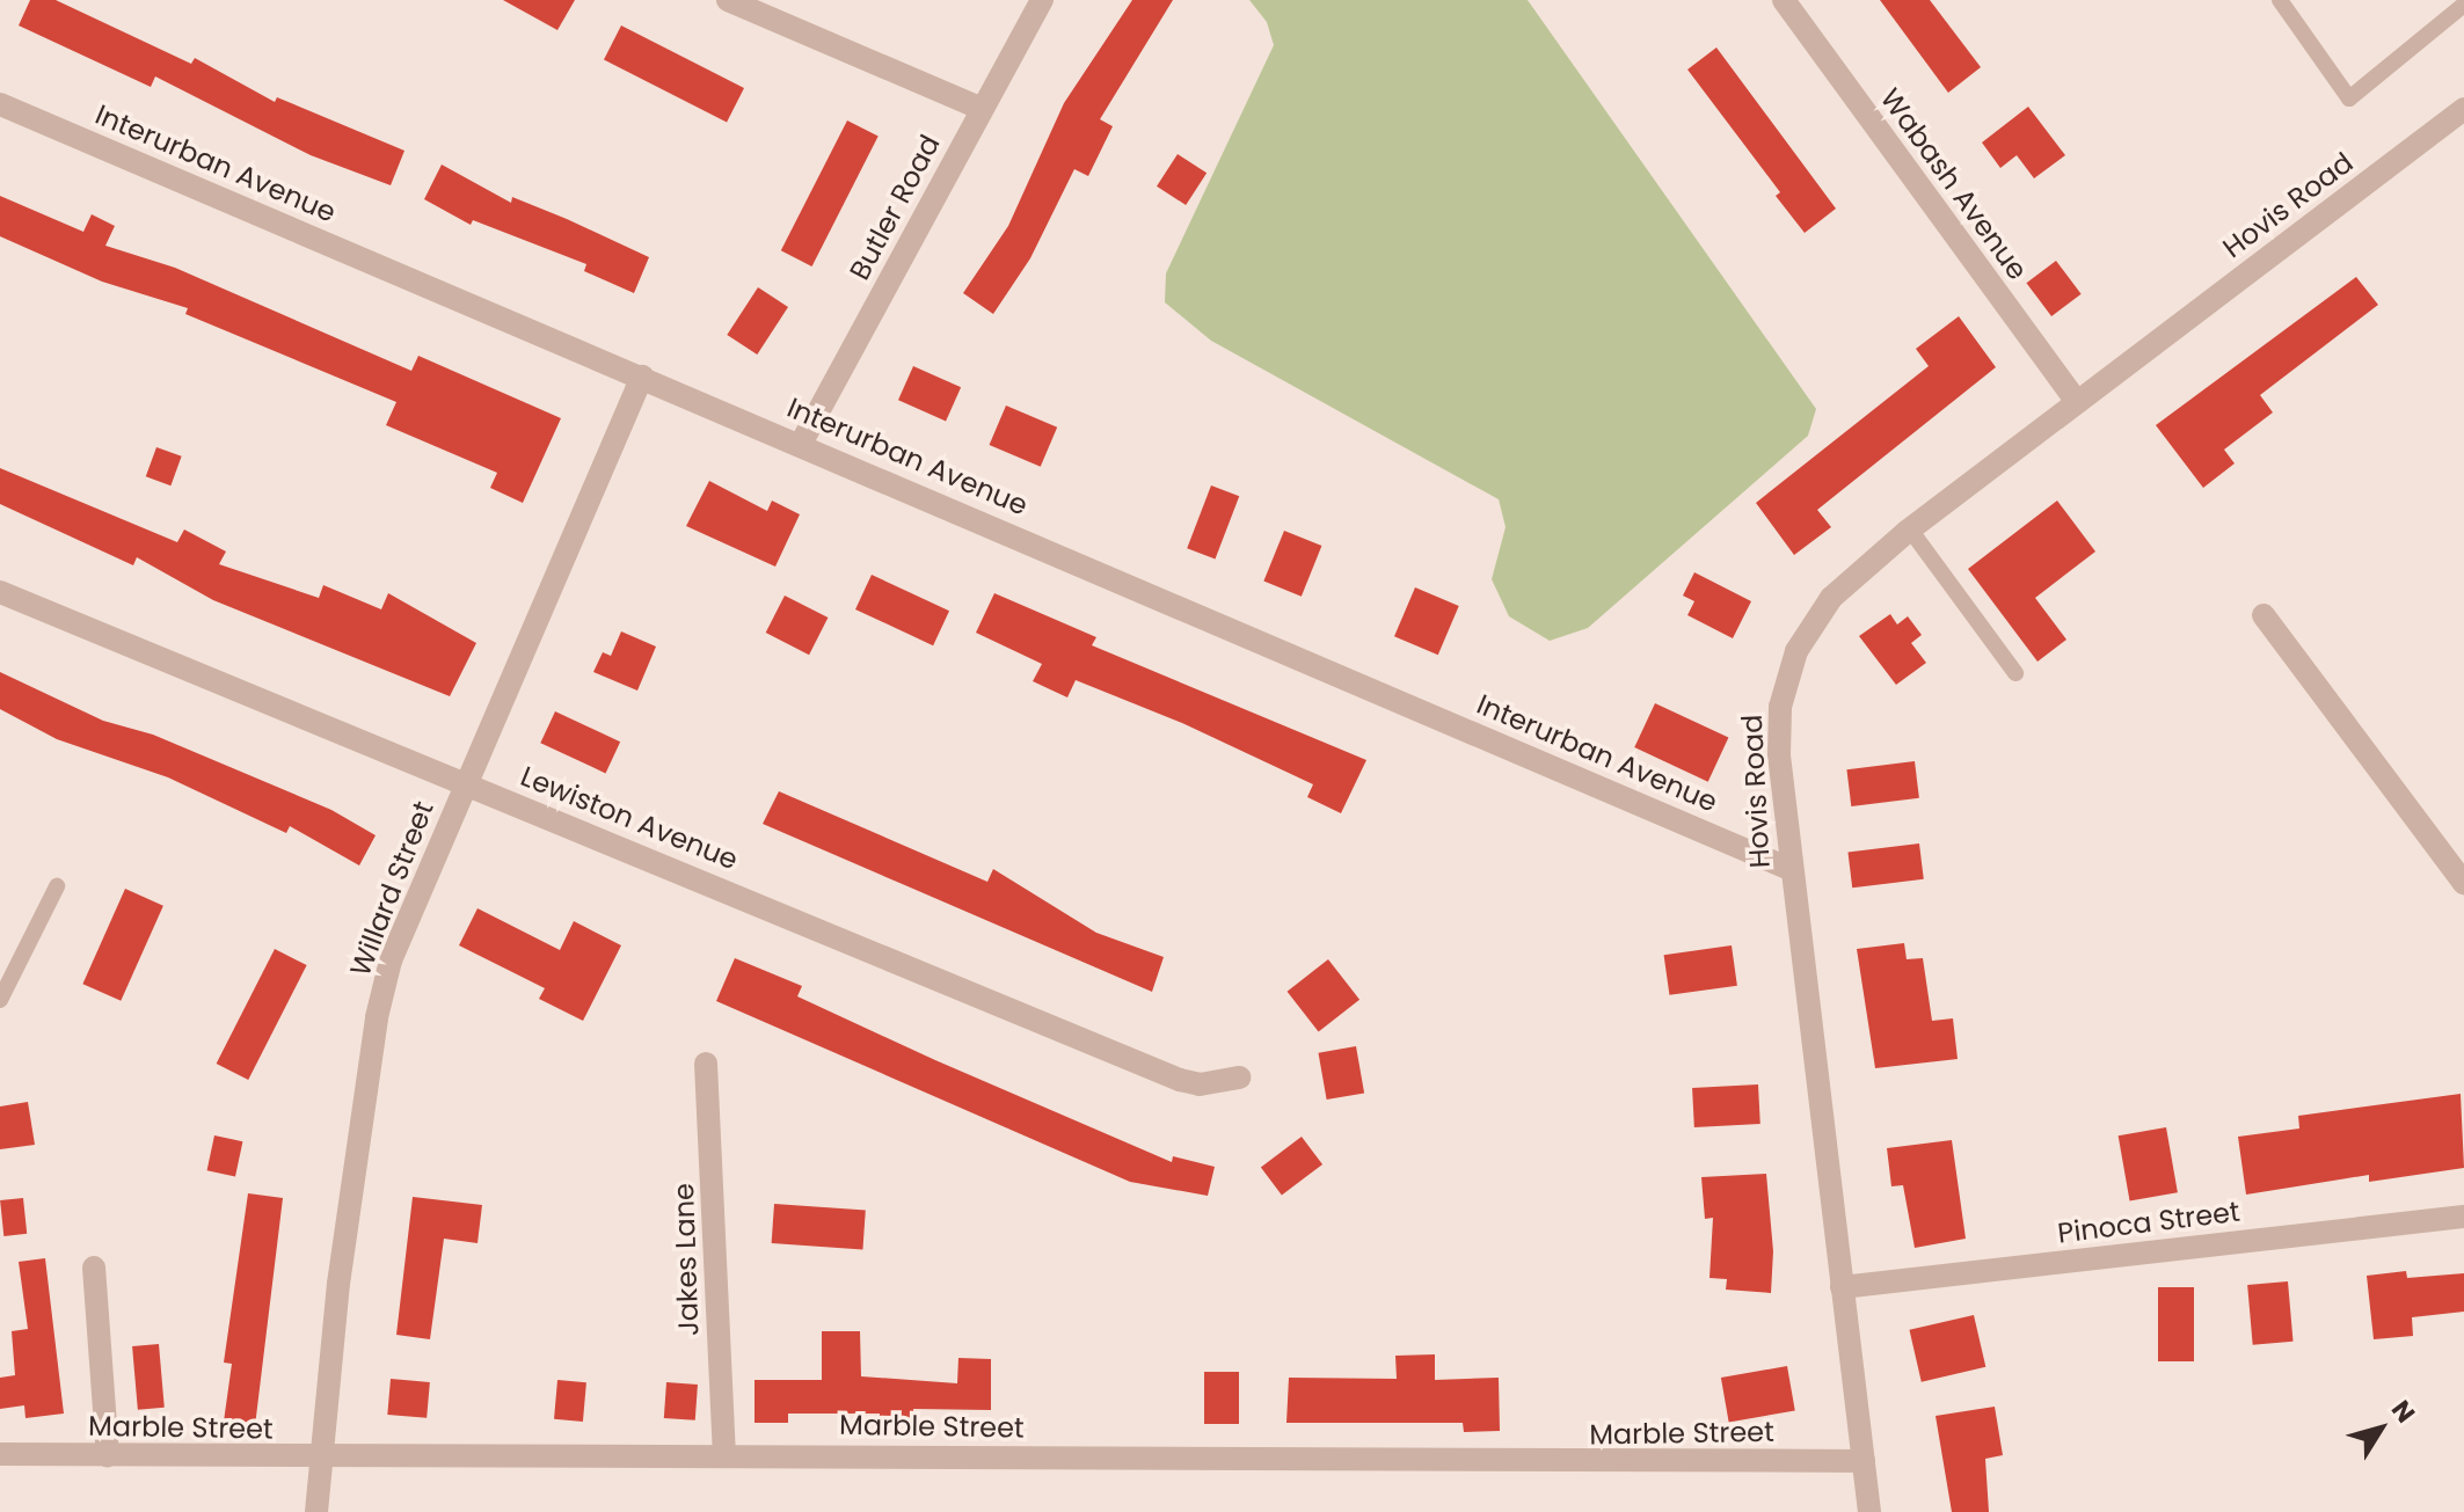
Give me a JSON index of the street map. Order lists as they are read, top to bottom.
{
  "streets": {
    "street": [
      "Interurban Avenue",
      "Wabash Avenue",
      "Hovis Road",
      "Butler Road",
      "Lewiston Avenue",
      "Willard Street",
      "Pinoca Street",
      "Jakes Lane",
      "Marble Street"
    ]
  },
  "crossings": [
    ["Interurban Avenue", "Hovis Road"],
    ["Interurban Avenue", "Butler Road"],
    ["Interurban Avenue", "Willard Street"],
    ["Wabash Avenue", "Hovis Road"],
    ["Hovis Road", "Pinoca Street"],
    ["Hovis Road", "Marble Street"],
    ["Lewiston Avenue", "Willard Street"],
    ["Willard Street", "Marble Street"],
    ["Jakes Lane", "Marble Street"]
  ],
  "north": "top right"
}
